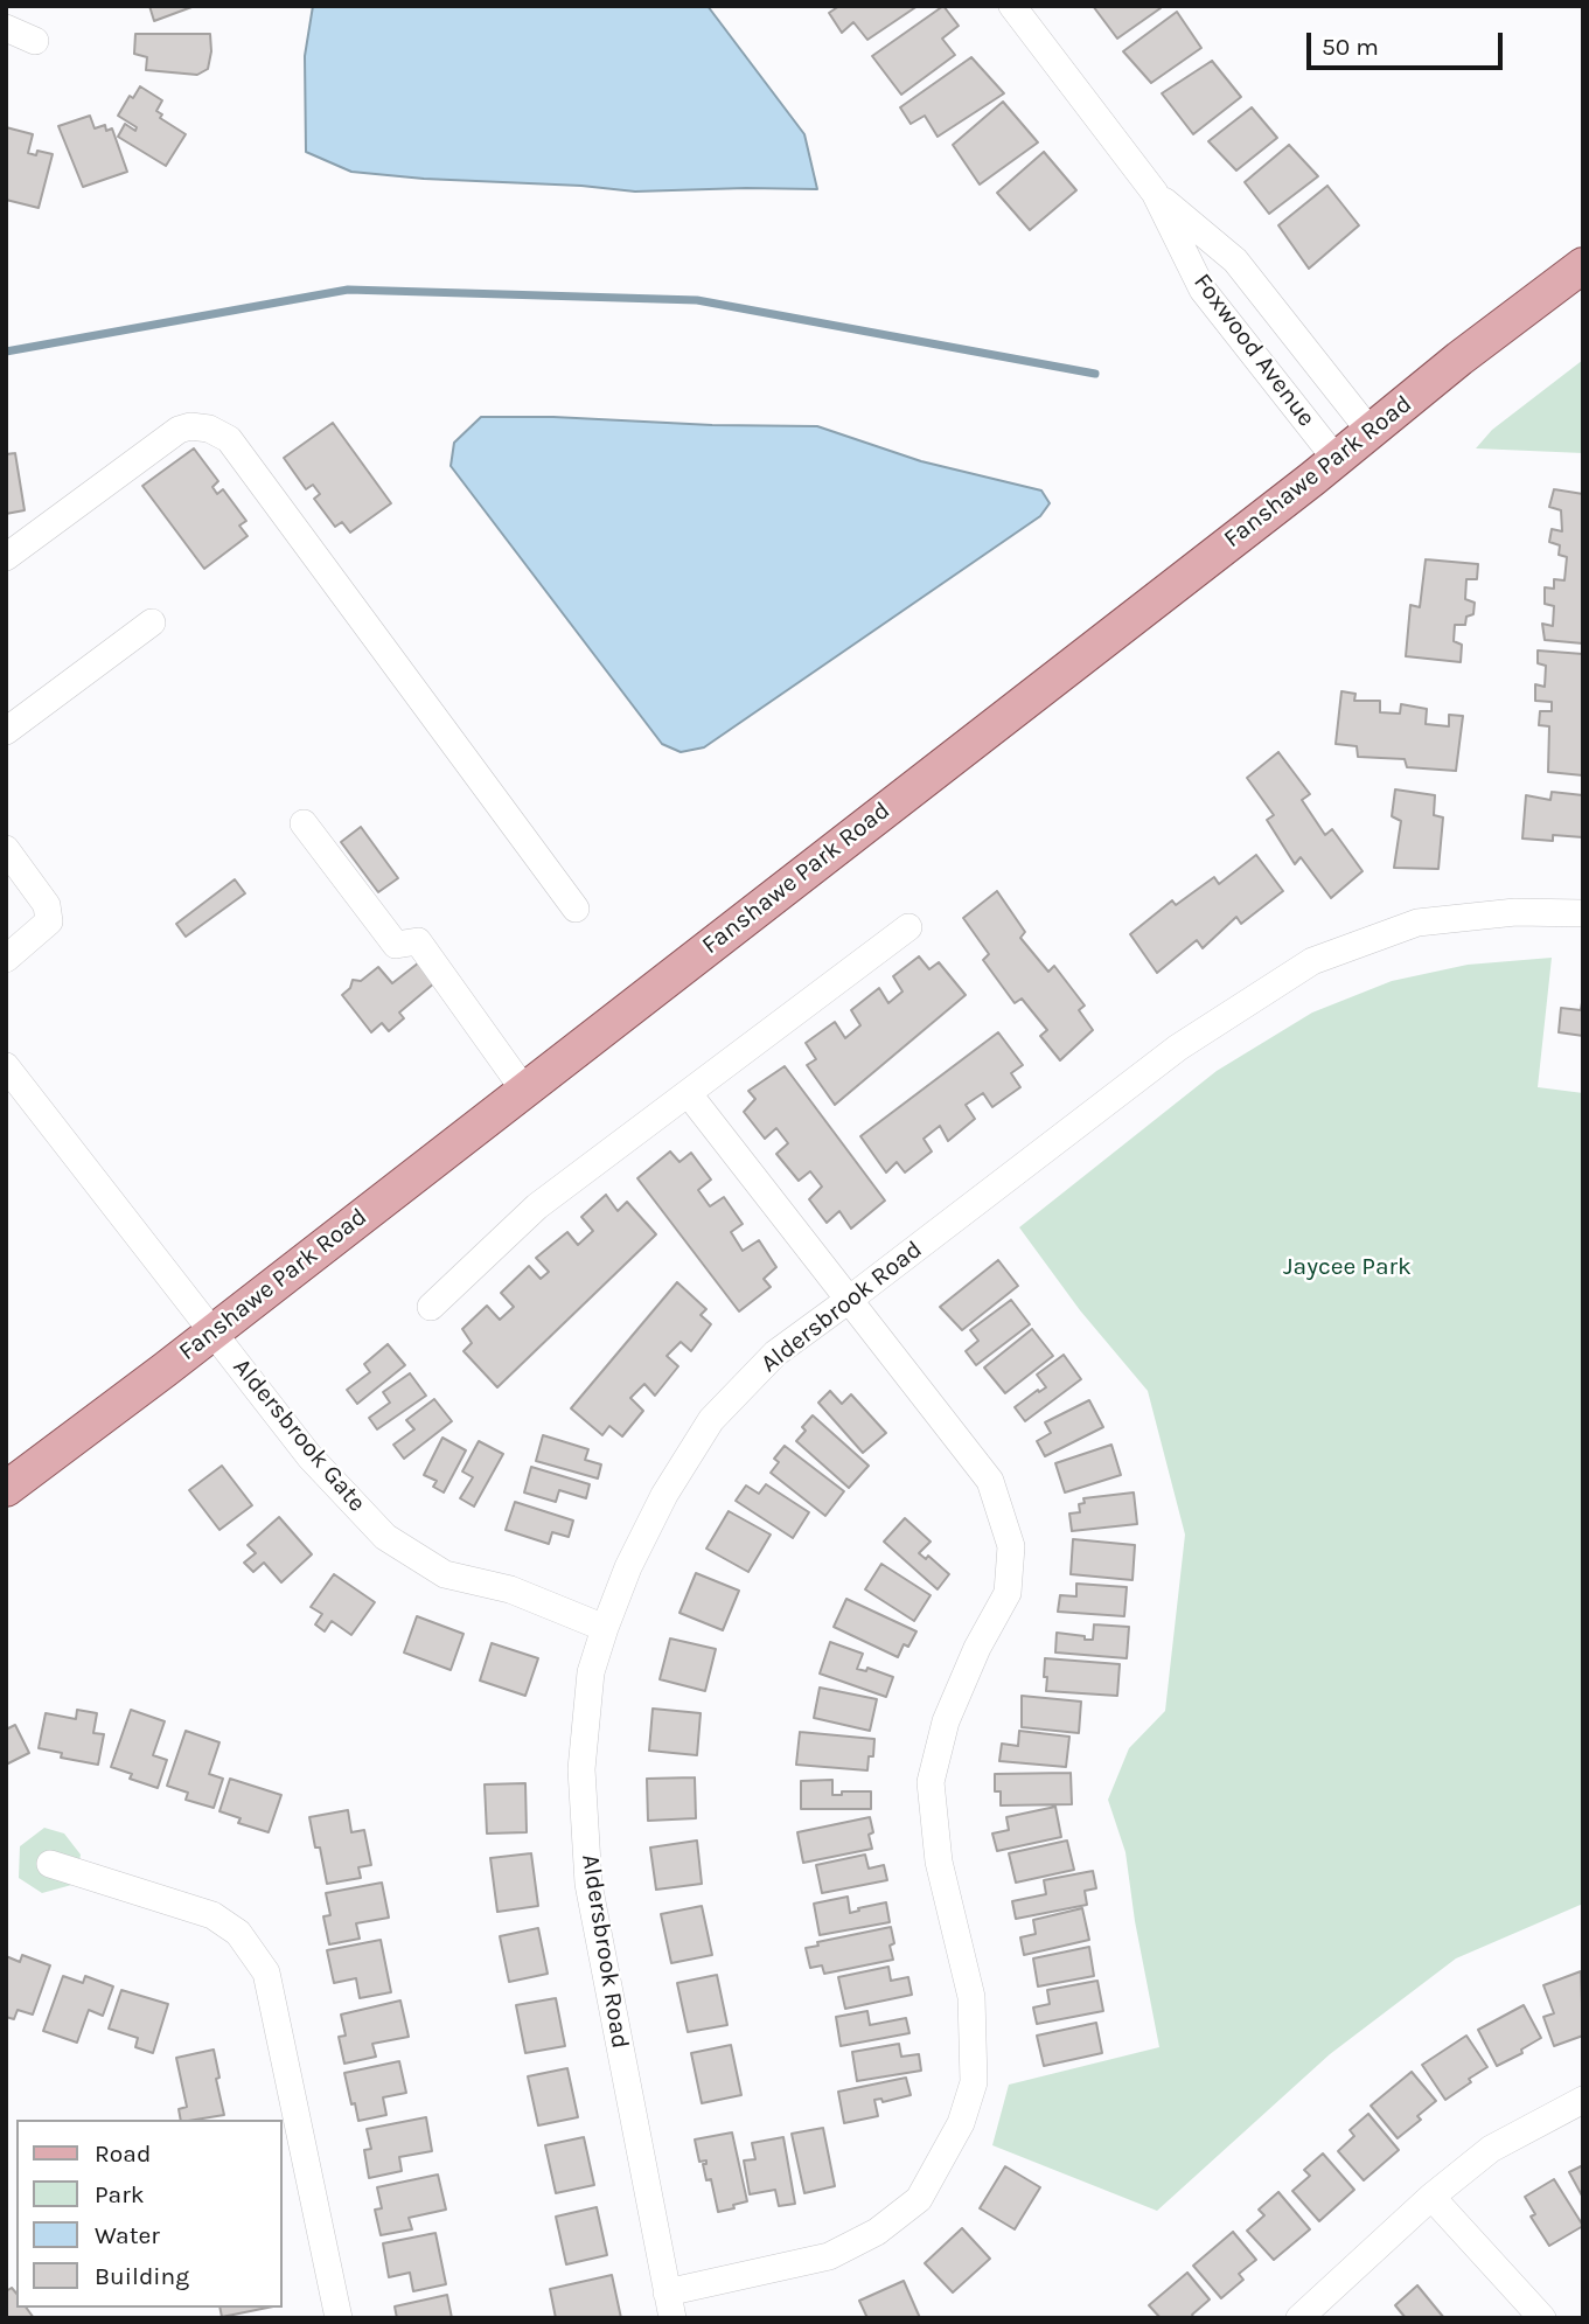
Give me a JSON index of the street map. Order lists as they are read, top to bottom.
{
  "streets": {
    "main road": ["Fanshawe Park Road"],
    "street": ["Foxwood Avenue", "Aldersbrook Road", "Aldersbrook Gate"]
  },
  "crossings": [
    ["Foxwood Avenue", "Fanshawe Park Road"],
    ["Fanshawe Park Road", "Aldersbrook Gate"],
    ["Aldersbrook Road", "Aldersbrook Gate"]
  ],
  "parks": ["Jaycee Park"],
  "legend": [
    "Road",
    "Park",
    "Water",
    "Building"
  ],
  "scale_bar": "50 m"
}
